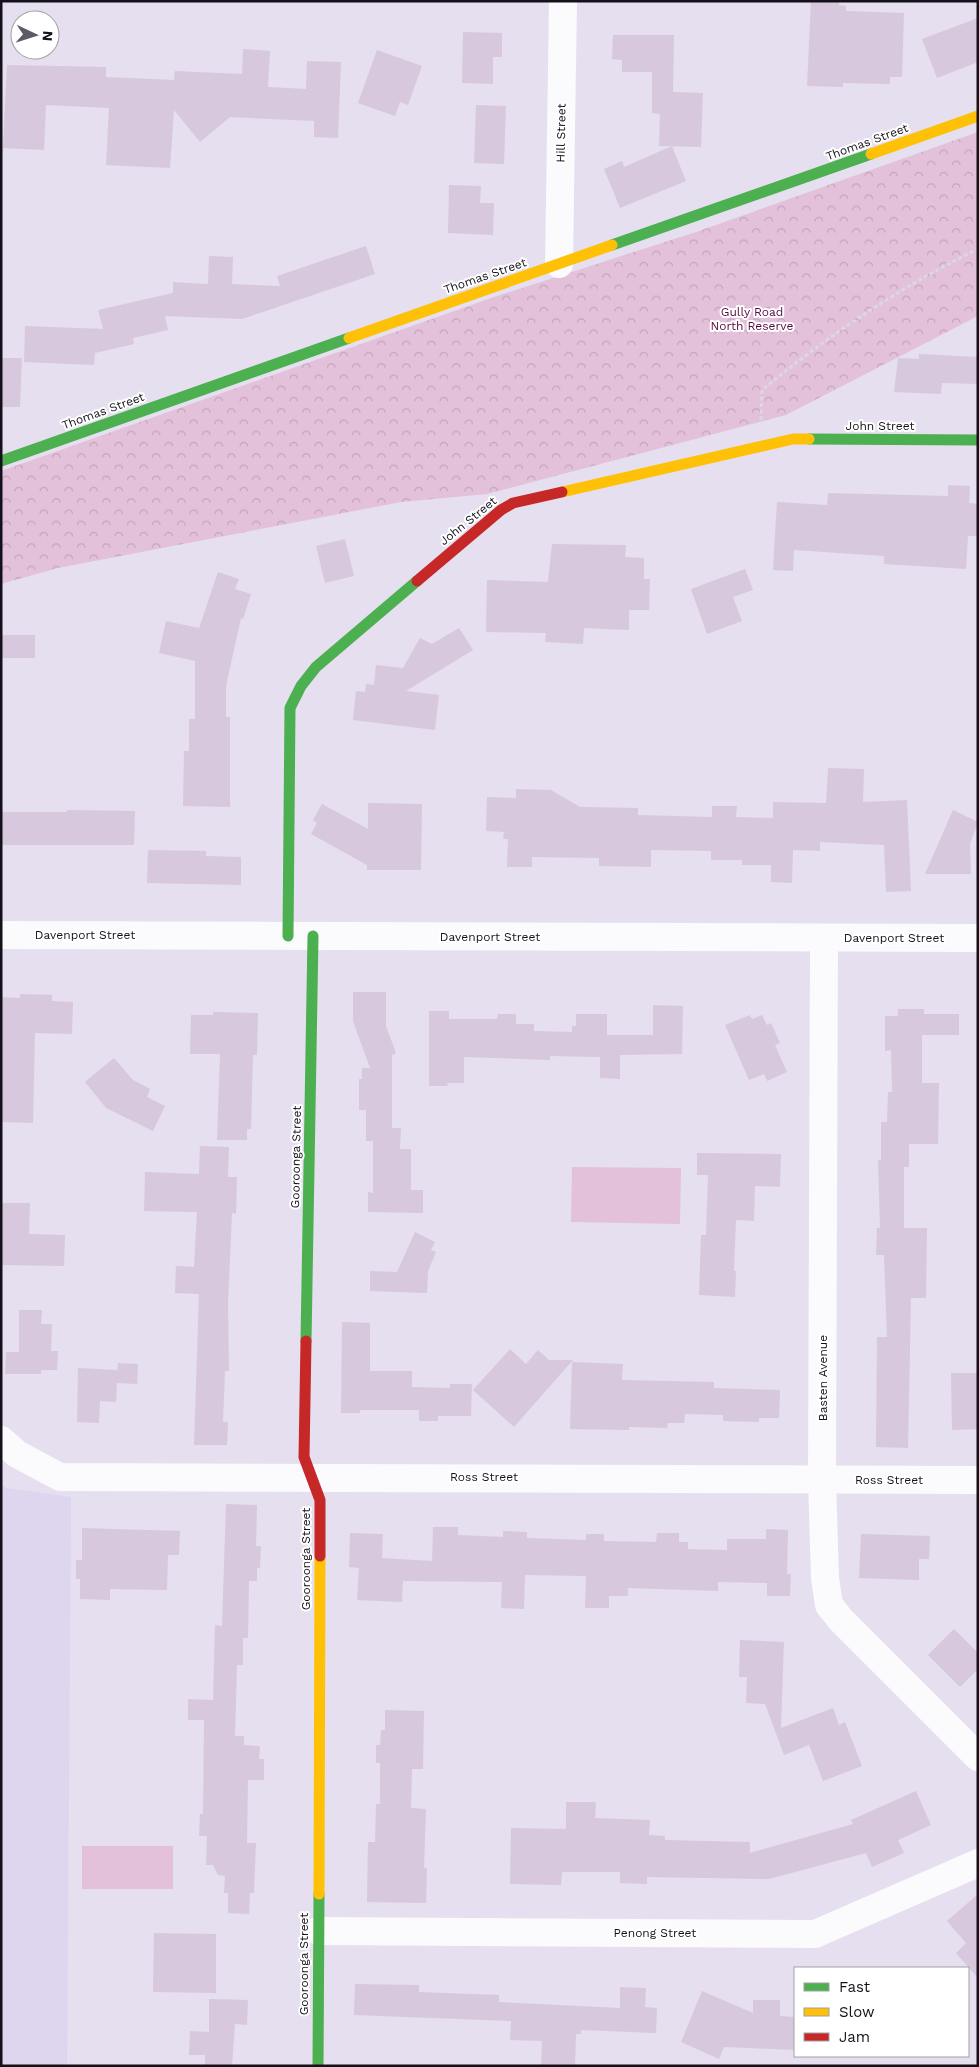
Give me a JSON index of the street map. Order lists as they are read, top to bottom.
{
  "streets": {
    "street": [
      "Hill Street",
      "Thomas Street",
      "John Street",
      "Davenport Street",
      "Gooroonga Street",
      "Basten Avenue",
      "Ross Street",
      "Penong Street"
    ]
  },
  "crossings": [
    ["Hill Street", "Thomas Street"],
    ["John Street", "Davenport Street"],
    ["John Street", "Gooroonga Street"],
    ["Davenport Street", "Gooroonga Street"],
    ["Davenport Street", "Basten Avenue"],
    ["Gooroonga Street", "Ross Street"],
    ["Gooroonga Street", "Penong Street"],
    ["Basten Avenue", "Ross Street"]
  ],
  "parks": ["Gully Road North Reserve"],
  "legend": ["Fast", "Slow", "Jam"],
  "north": "right"
}
